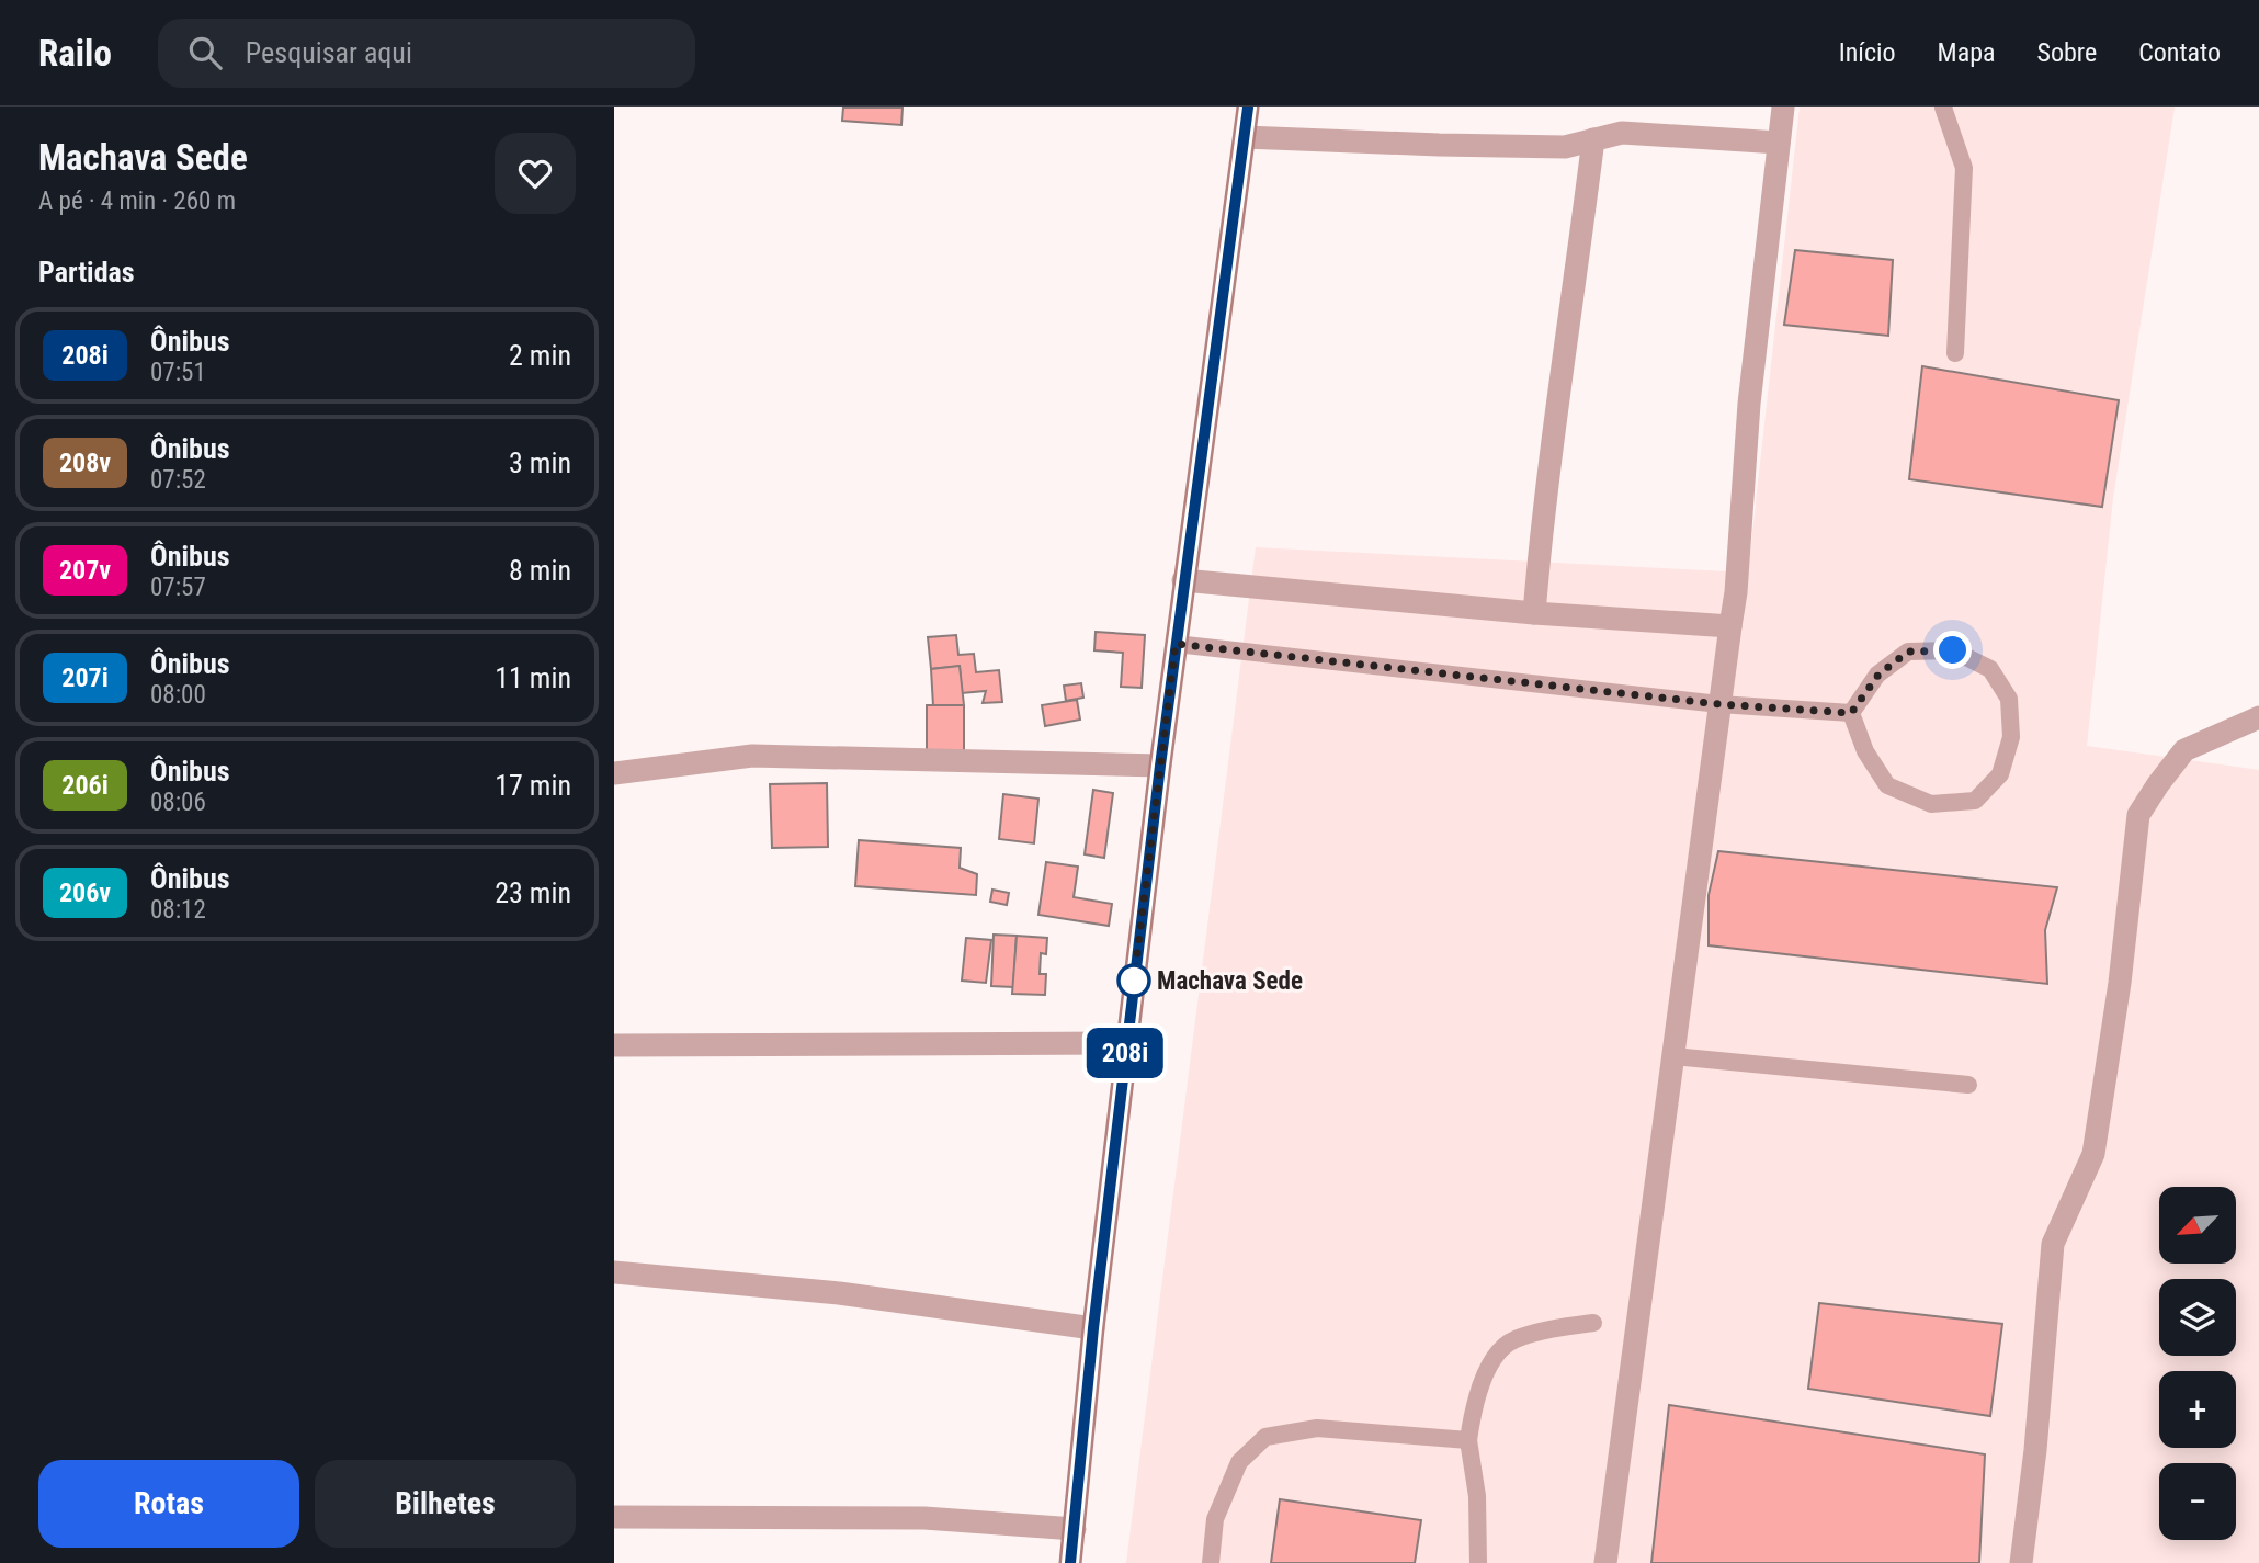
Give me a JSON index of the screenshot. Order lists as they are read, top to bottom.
{
  "places": ["Machava Sede"],
  "lines": ["bus line 208i"],
  "north": "bottom left",
  "page": {
    "header": "Railo",
    "search": "Pesquisar aqui",
    "nav": [
      "Início",
      "Mapa",
      "Sobre",
      "Contato"
    ],
    "heading": [
      ["Machava Sede", "A pé · 4 min · 260 m"],
      "Partidas"
    ],
    "on_map": "208i",
    "list": [
      {
        "mark": "208i",
        "name": "Ônibus",
        "note": "07:51",
        "value": "2 min"
      },
      {
        "mark": "208v",
        "name": "Ônibus",
        "note": "07:52",
        "value": "3 min"
      },
      {
        "mark": "207v",
        "name": "Ônibus",
        "note": "07:57",
        "value": "8 min"
      },
      {
        "mark": "207i",
        "name": "Ônibus",
        "note": "08:00",
        "value": "11 min"
      },
      {
        "mark": "206i",
        "name": "Ônibus",
        "note": "08:06",
        "value": "17 min"
      },
      {
        "mark": "206v",
        "name": "Ônibus",
        "note": "08:12",
        "value": "23 min"
      }
    ],
    "map_buttons": ["+", "−"],
    "buttons": ["Rotas", "Bilhetes"]
  }
}
